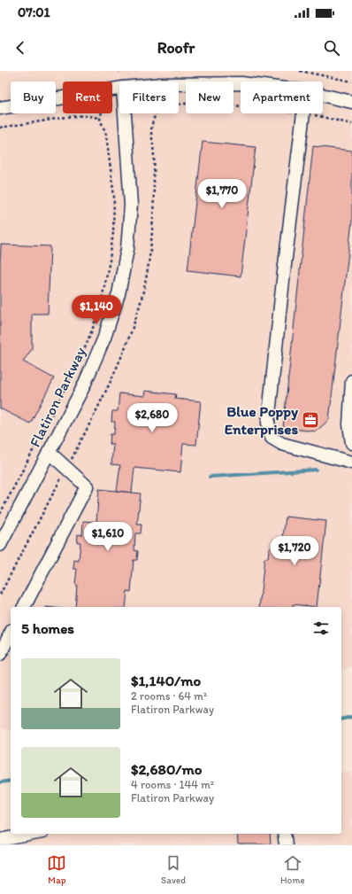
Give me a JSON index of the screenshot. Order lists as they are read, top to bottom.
{
  "streets": {
    "street": ["Flatiron Parkway"]
  },
  "places": {
    "office": ["Blue Poppy Enterprises"]
  },
  "page": {
    "status": "07:01",
    "header": "Roofr",
    "chip": [
      "Buy",
      "Rent",
      "Filters",
      "New",
      "Apartment"
    ],
    "price": [
      "$1,770",
      "$1,140",
      "$2,680",
      "$1,610",
      "$1,720"
    ],
    "heading": "5 homes",
    "list": [
      {
        "name": "$1,140/mo",
        "note": "2 rooms · 64 m² · Flatiron Parkway"
      },
      {
        "name": "$2,680/mo",
        "note": "4 rooms · 144 m² · Flatiron Parkway"
      }
    ],
    "tabs": ["Map", "Saved", "Home"]
  }
}
